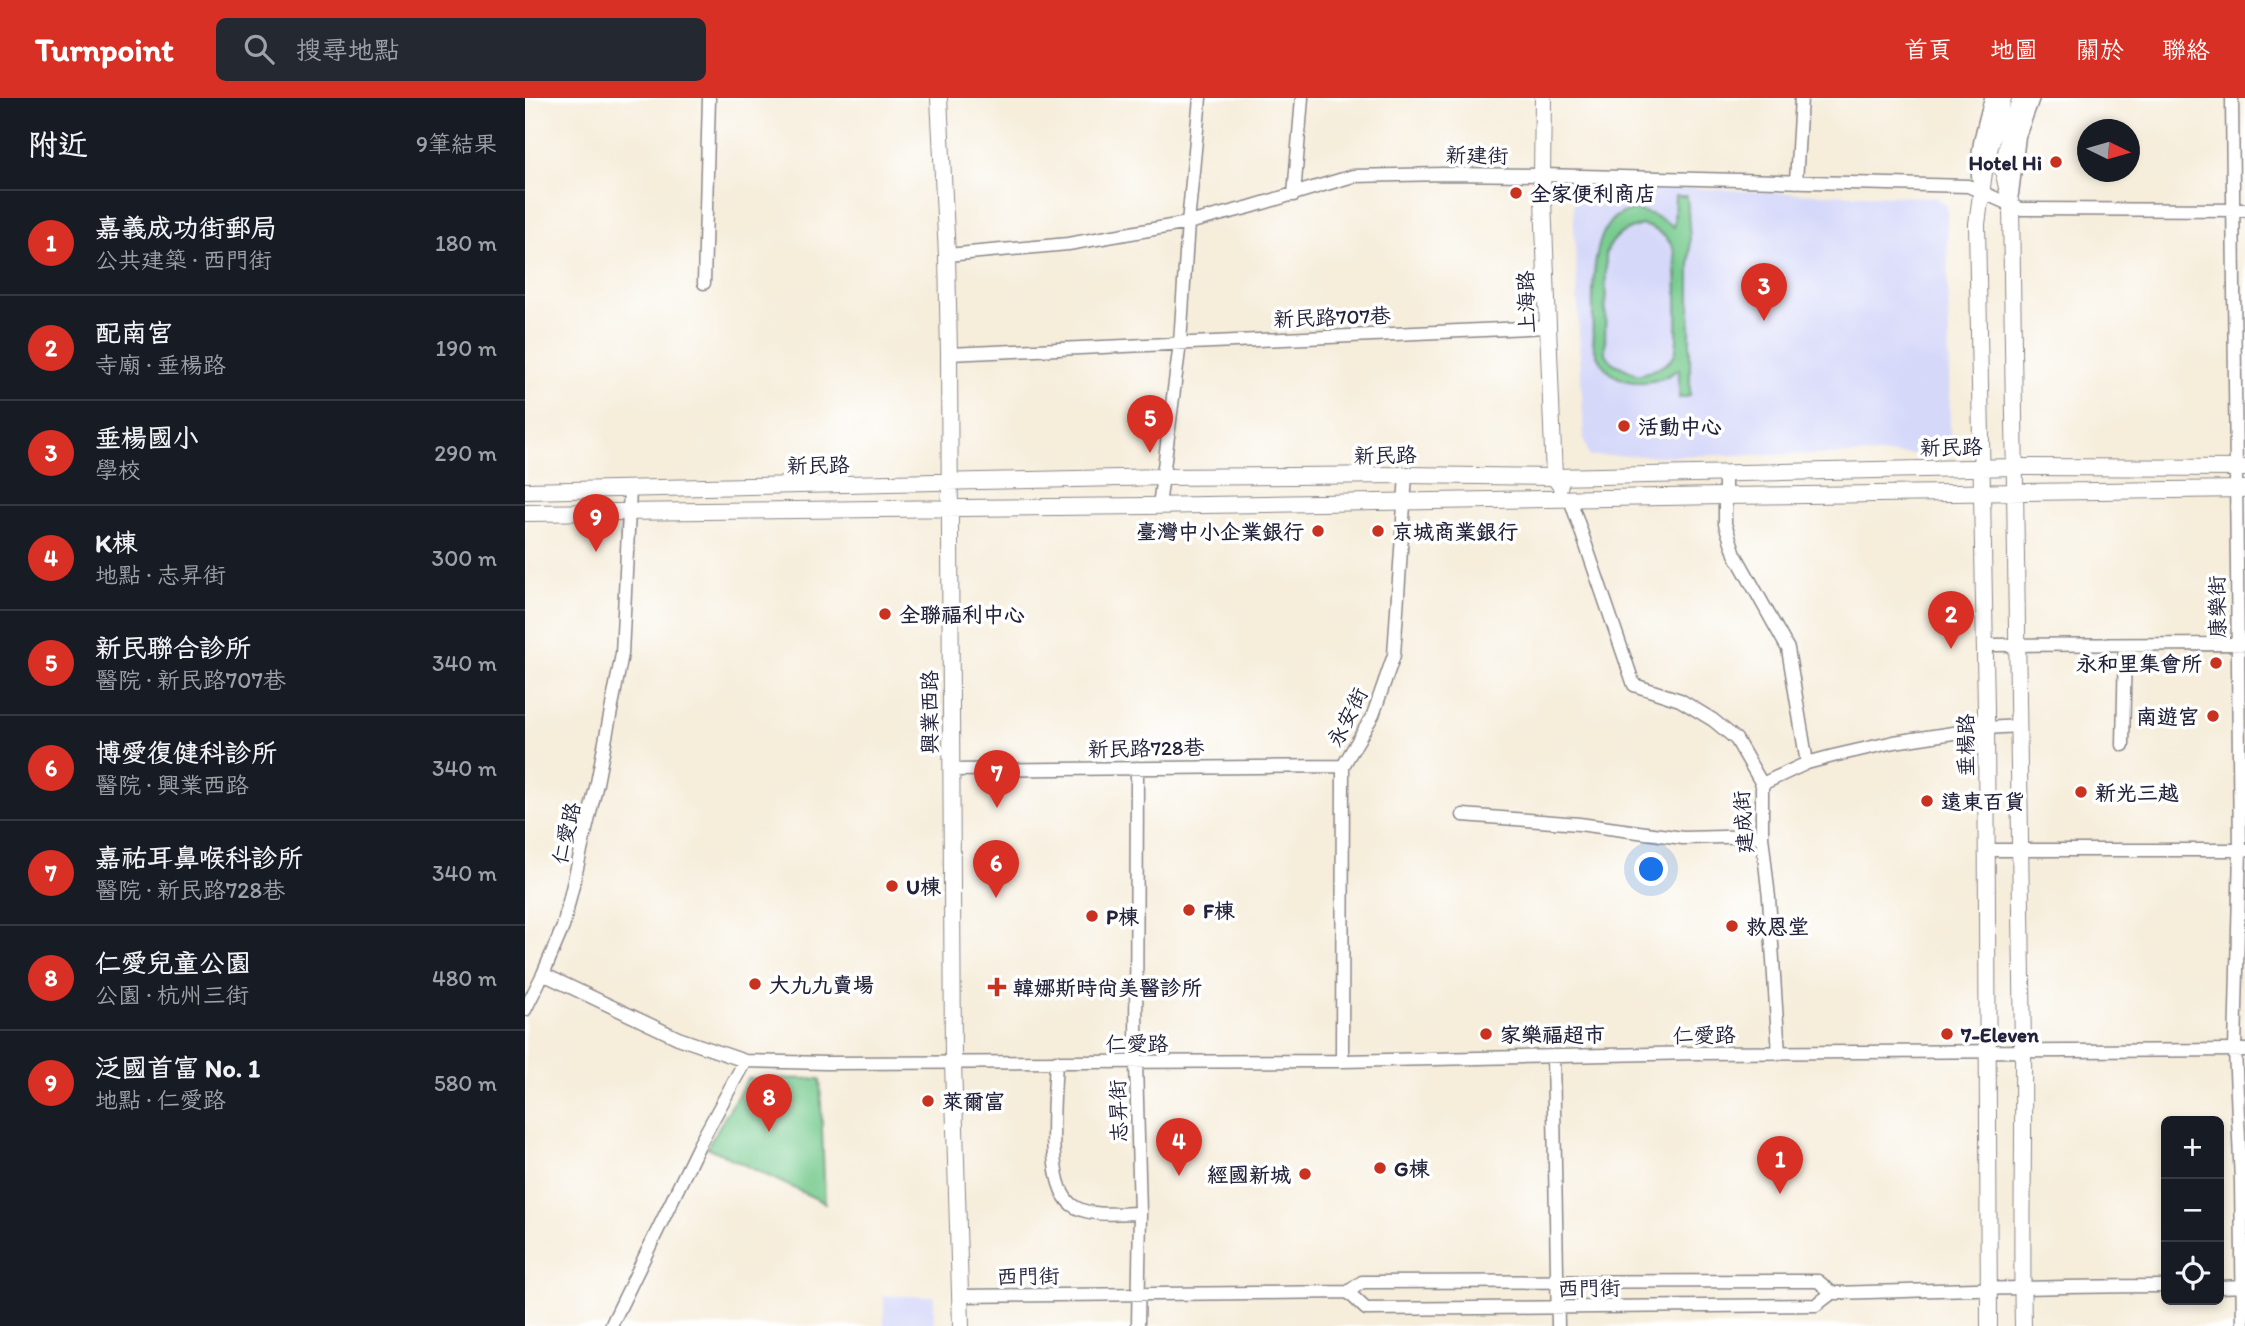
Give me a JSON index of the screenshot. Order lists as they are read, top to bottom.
{
  "streets": {
    "street": [
      "新建街",
      "上海路",
      "新民路707巷",
      "新民路",
      "康樂街",
      "興業西路",
      "永安街",
      "垂楊路",
      "新民路728巷",
      "建成街",
      "仁愛路",
      "志昇街",
      "西門街"
    ]
  },
  "crossings": [
    ["新建街", "上海路"],
    ["新建街", "康樂街"],
    ["新建街", "興業西路"],
    ["新建街", "垂楊路"],
    ["上海路", "新民路707巷"],
    ["上海路", "新民路"],
    ["新民路707巷", "興業西路"],
    ["新民路", "康樂街"],
    ["新民路", "興業西路"],
    ["新民路", "永安街"],
    ["新民路", "垂楊路"],
    ["新民路", "仁愛路"],
    ["康樂街", "仁愛路"],
    ["興業西路", "新民路728巷"],
    ["興業西路", "仁愛路"],
    ["興業西路", "西門街"],
    ["永安街", "新民路728巷"],
    ["永安街", "仁愛路"],
    ["垂楊路", "仁愛路"],
    ["垂楊路", "西門街"],
    ["新民路728巷", "志昇街"],
    ["建成街", "仁愛路"],
    ["仁愛路", "志昇街"],
    ["志昇街", "西門街"]
  ],
  "places": {
    "other": [
      "Hotel Hi",
      "全家便利商店",
      "活動中心",
      "臺灣中小企業銀行",
      "京城商業銀行",
      "全聯福利中心",
      "永和里集會所",
      "南遊宮",
      "新光三越",
      "遠東百貨",
      "U棟",
      "F棟",
      "P棟",
      "救恩堂",
      "大九九賣場",
      "家樂福超市",
      "7-Eleven",
      "萊爾富",
      "G棟",
      "經國新城"
    ],
    "health": ["韓娜斯時尚美醫診所"]
  },
  "north": "right",
  "page": {
    "header": "Turnpoint",
    "search": "搜尋地點",
    "nav": [
      "首頁",
      "地圖",
      "關於",
      "聯絡"
    ],
    "heading": ["附近", "9筆結果"],
    "list": [
      {
        "mark": "1",
        "name": "嘉義成功街郵局",
        "note": "公共建築 · 西門街",
        "value": "180 m"
      },
      {
        "mark": "2",
        "name": "配南宮",
        "note": "寺廟 · 垂楊路",
        "value": "190 m"
      },
      {
        "mark": "3",
        "name": "垂楊國小",
        "note": "學校",
        "value": "290 m"
      },
      {
        "mark": "4",
        "name": "K棟",
        "note": "地點 · 志昇街",
        "value": "300 m"
      },
      {
        "mark": "5",
        "name": "新民聯合診所",
        "note": "醫院 · 新民路707巷",
        "value": "340 m"
      },
      {
        "mark": "6",
        "name": "博愛復健科診所",
        "note": "醫院 · 興業西路",
        "value": "340 m"
      },
      {
        "mark": "7",
        "name": "嘉祐耳鼻喉科診所",
        "note": "醫院 · 新民路728巷",
        "value": "340 m"
      },
      {
        "mark": "8",
        "name": "仁愛兒童公園",
        "note": "公園 · 杭州三街",
        "value": "480 m"
      },
      {
        "mark": "9",
        "name": "泛國首富 No. 1",
        "note": "地點 · 仁愛路",
        "value": "580 m"
      }
    ],
    "pins": [
      "3",
      "5",
      "9",
      "2",
      "7",
      "6",
      "8",
      "4",
      "1"
    ],
    "map_buttons": ["+", "−"]
  }
}
